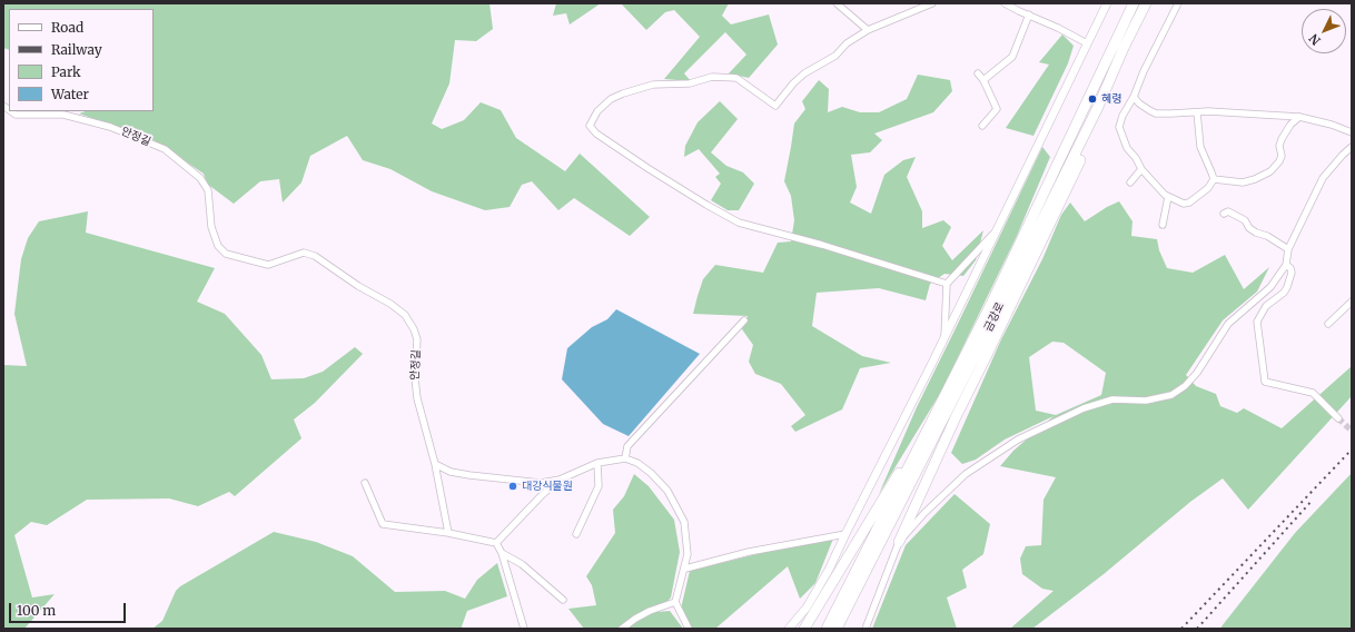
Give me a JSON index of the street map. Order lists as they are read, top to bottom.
{
  "streets": {
    "highway": ["금강로"],
    "street": ["안정길"]
  },
  "places": ["혜령", "대강식물원"],
  "legend": [
    "Road",
    "Railway",
    "Park",
    "Water"
  ],
  "scale_bar": "100 m",
  "north": "bottom left"
}
